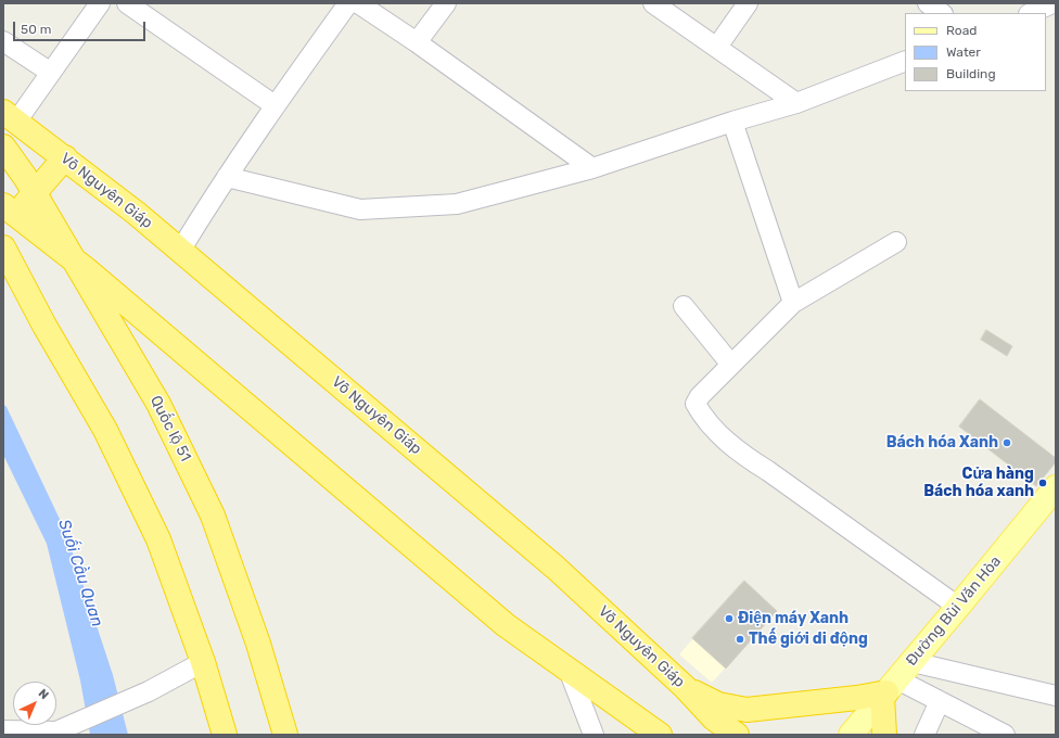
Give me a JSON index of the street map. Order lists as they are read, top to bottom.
{
  "streets": {
    "highway": ["Võ Nguyên Giáp", "Quốc lộ 51"],
    "main road": ["Đường Bùi Văn Hòa"]
  },
  "water": ["Suối Cầu Quan"],
  "places": [
    "Bách hóa Xanh",
    "Cửa hàng Bách hóa xanh",
    "Điện máy Xanh",
    "Thế giới di động"
  ],
  "legend": ["Road", "Water", "Building"],
  "scale_bar": "50 m",
  "north": "top right"
}
